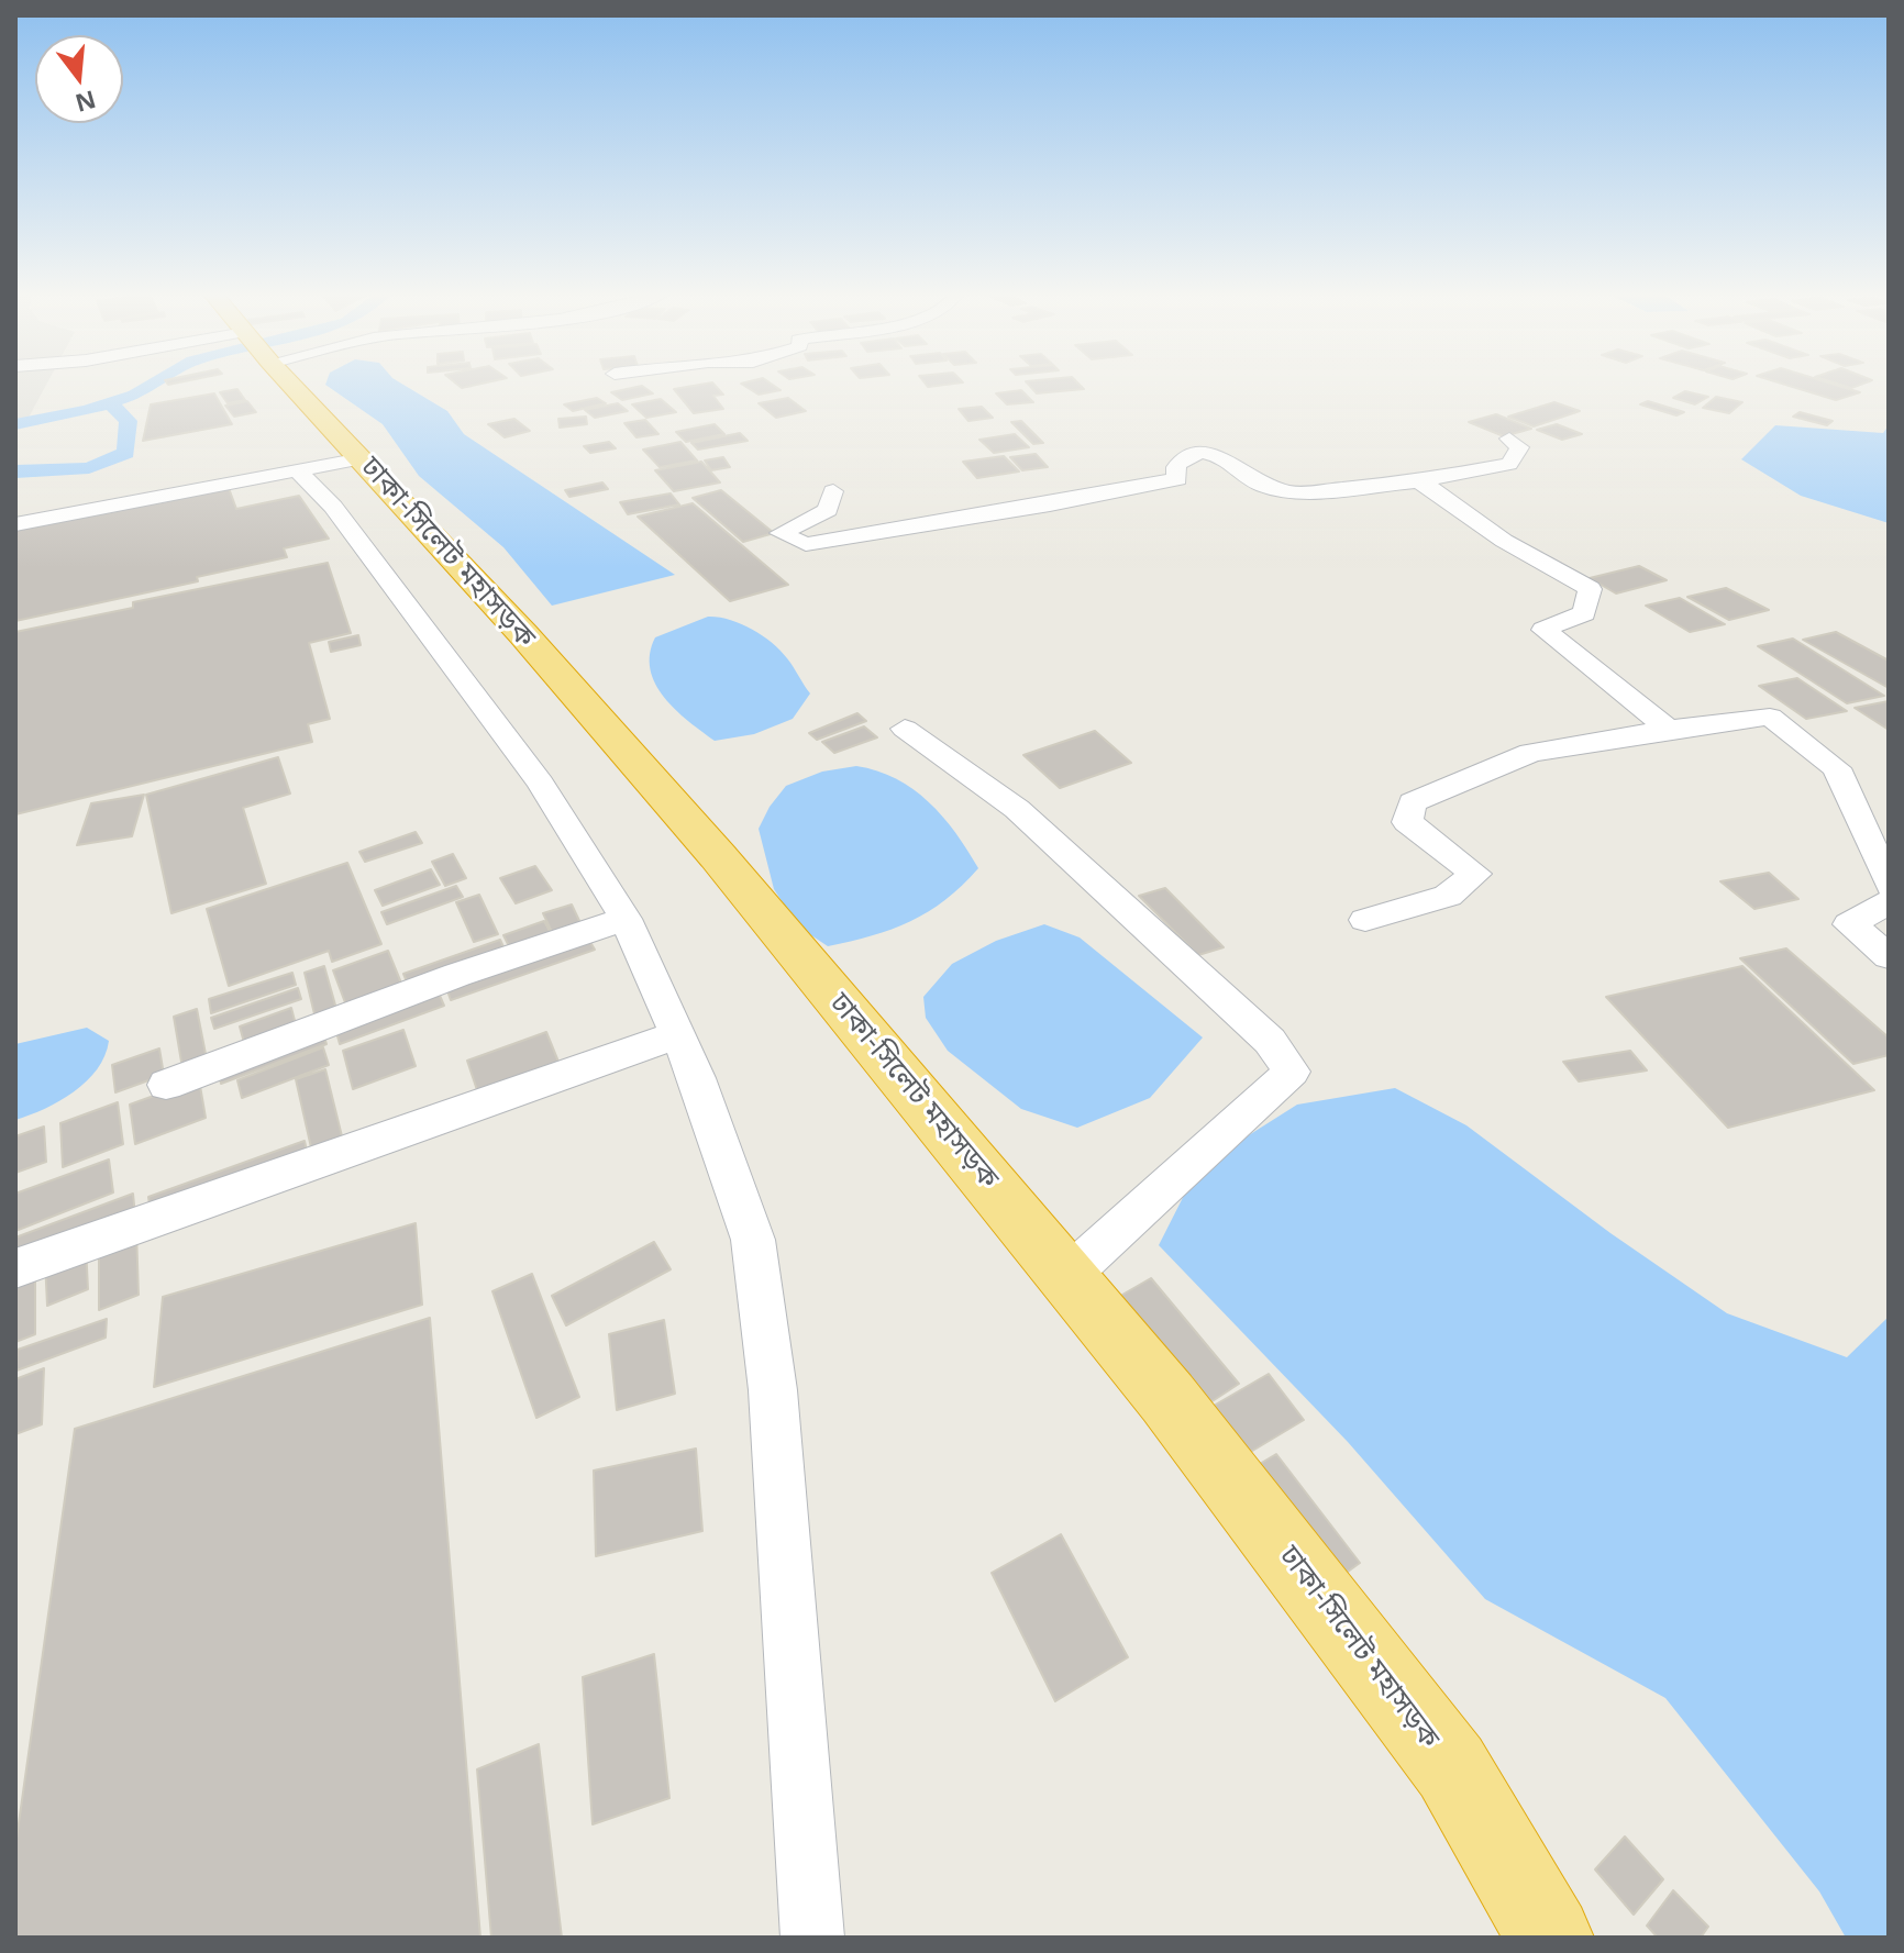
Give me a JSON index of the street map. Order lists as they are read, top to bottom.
{
  "streets": {
    "highway": ["ঢাকা-সিলেট মহাসড়ক"]
  },
  "north": "bottom"
}
